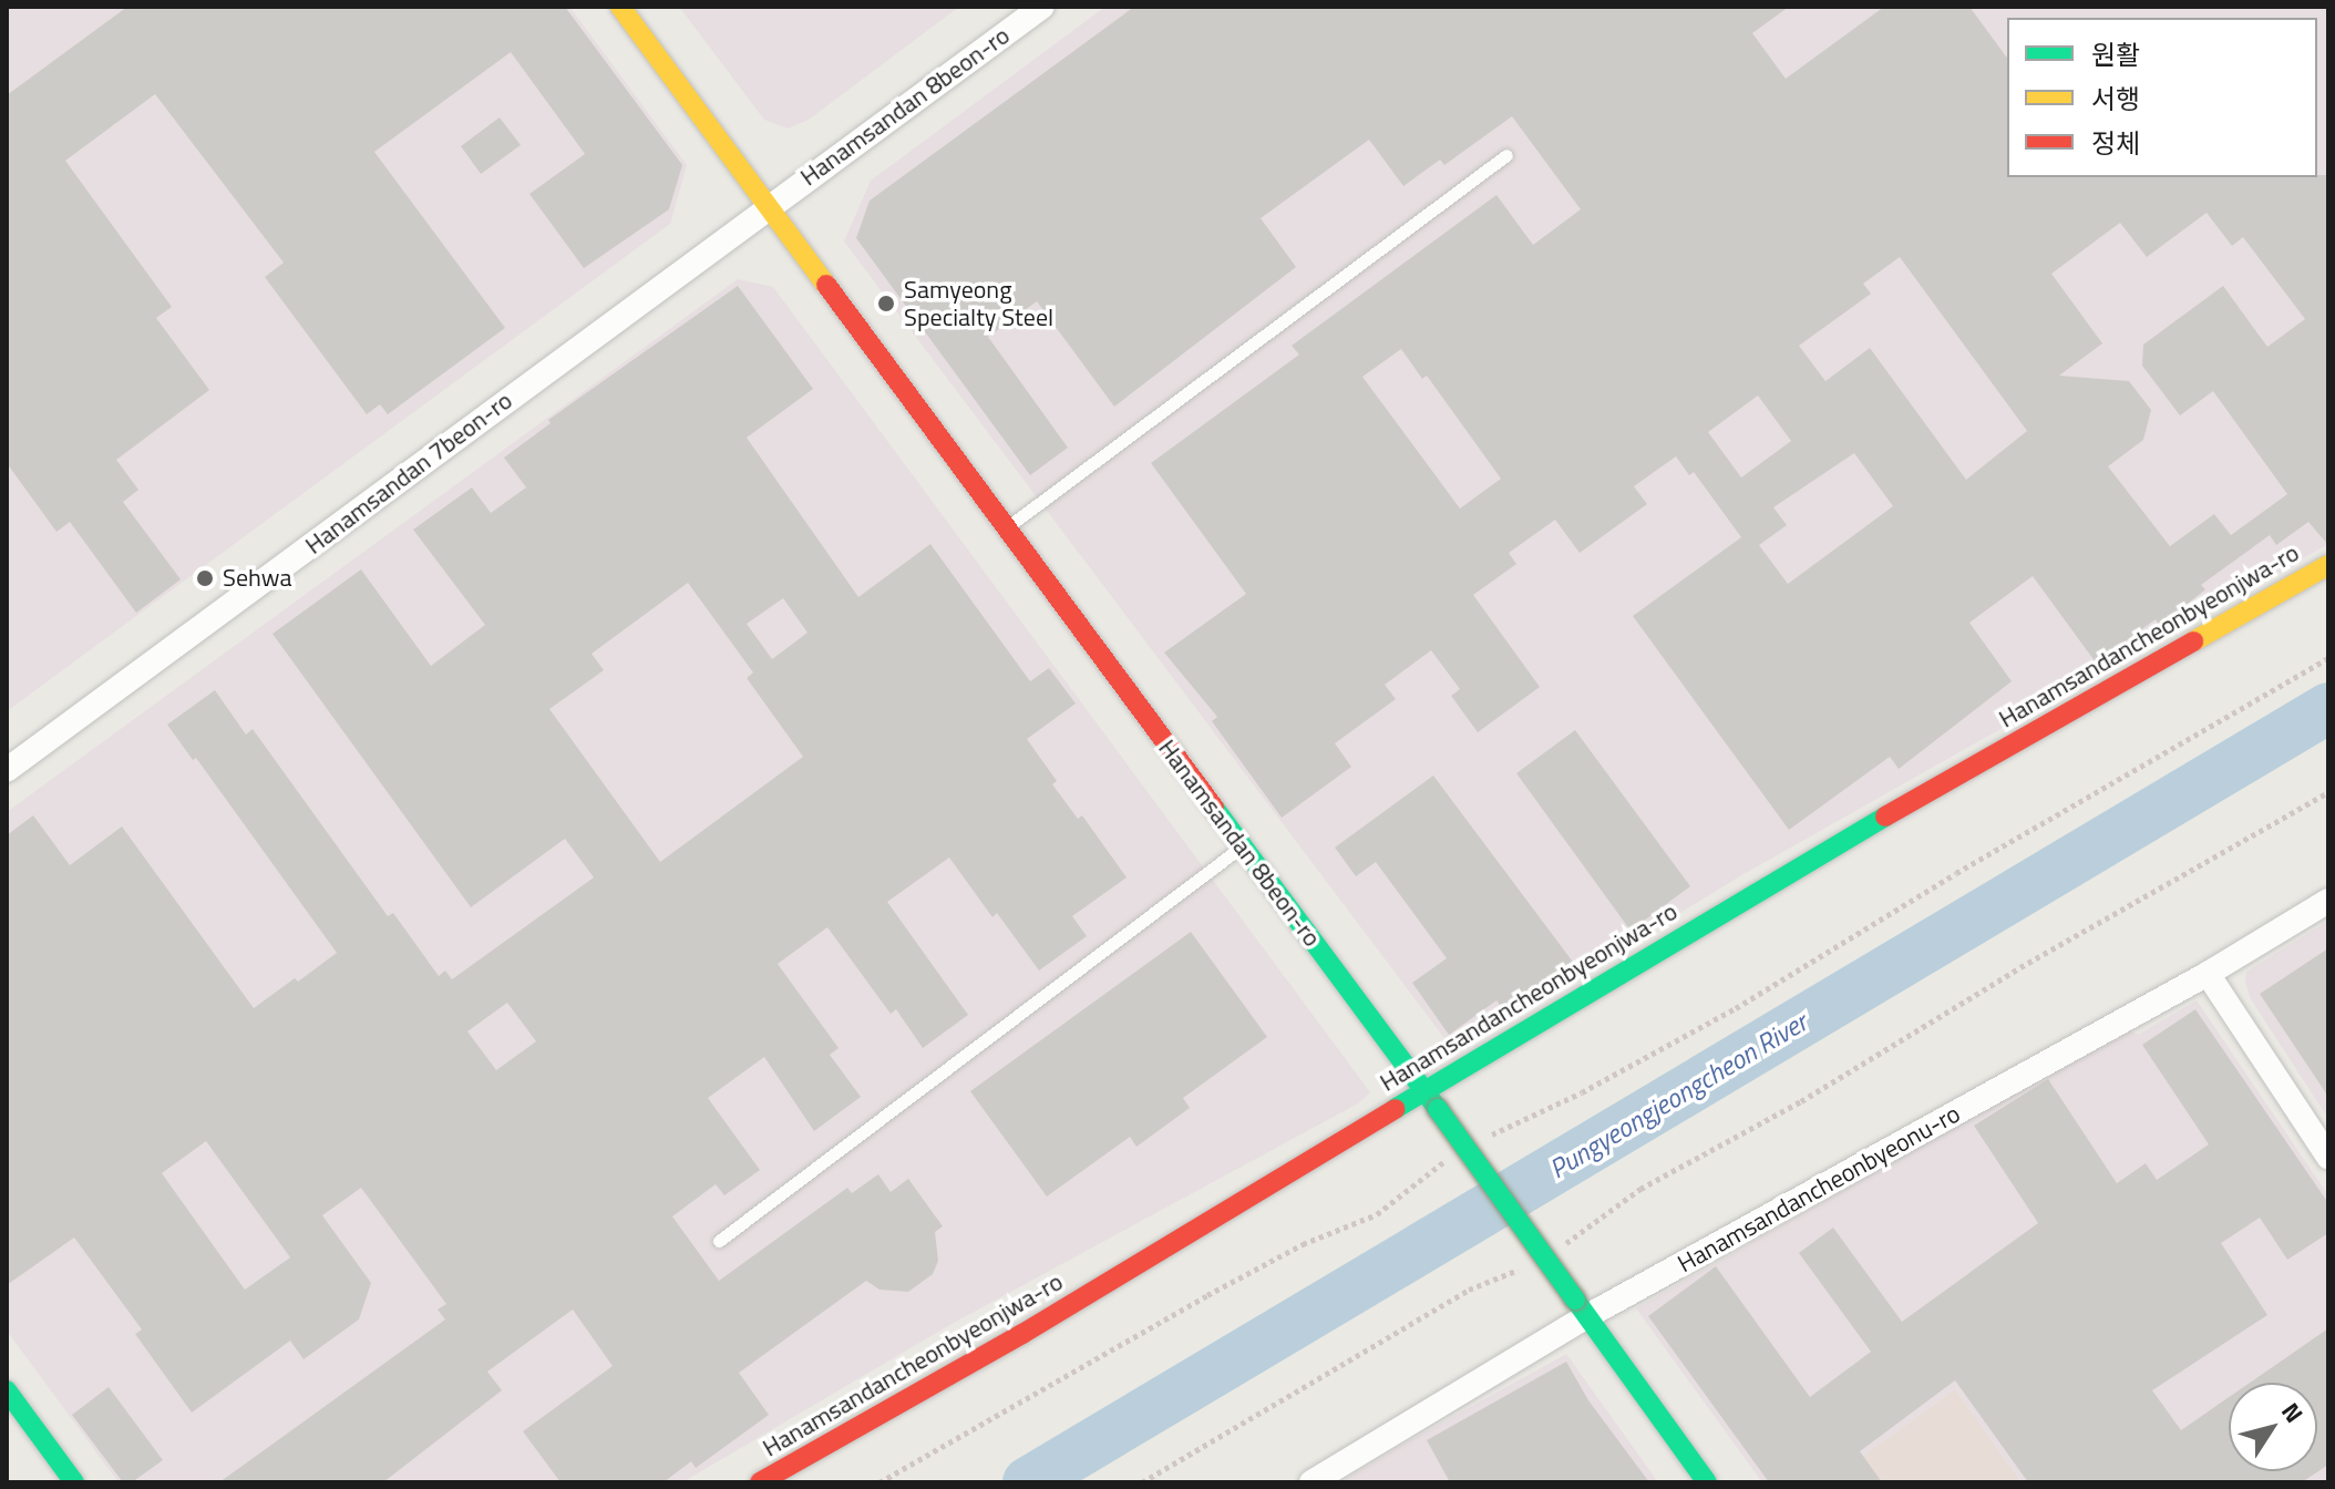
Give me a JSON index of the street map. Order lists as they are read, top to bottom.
{
  "streets": {
    "street": [
      "Hanamsandan 8beon-ro",
      "Hanamsandan 7beon-ro",
      "Hanamsandancheonbyeonjwa-ro",
      "Hanamsandancheonbyeonu-ro"
    ]
  },
  "crossings": [
    ["Hanamsandan 8beon-ro", "Hanamsandan 7beon-ro"],
    ["Hanamsandan 8beon-ro", "Hanamsandancheonbyeonjwa-ro"],
    ["Hanamsandan 8beon-ro", "Hanamsandancheonbyeonu-ro"]
  ],
  "water": ["Pungyeongjeongcheon River"],
  "places": ["Samyeong Specialty Steel", "Sehwa"],
  "legend": ["원활", "서행", "정체"],
  "north": "top right"
}
